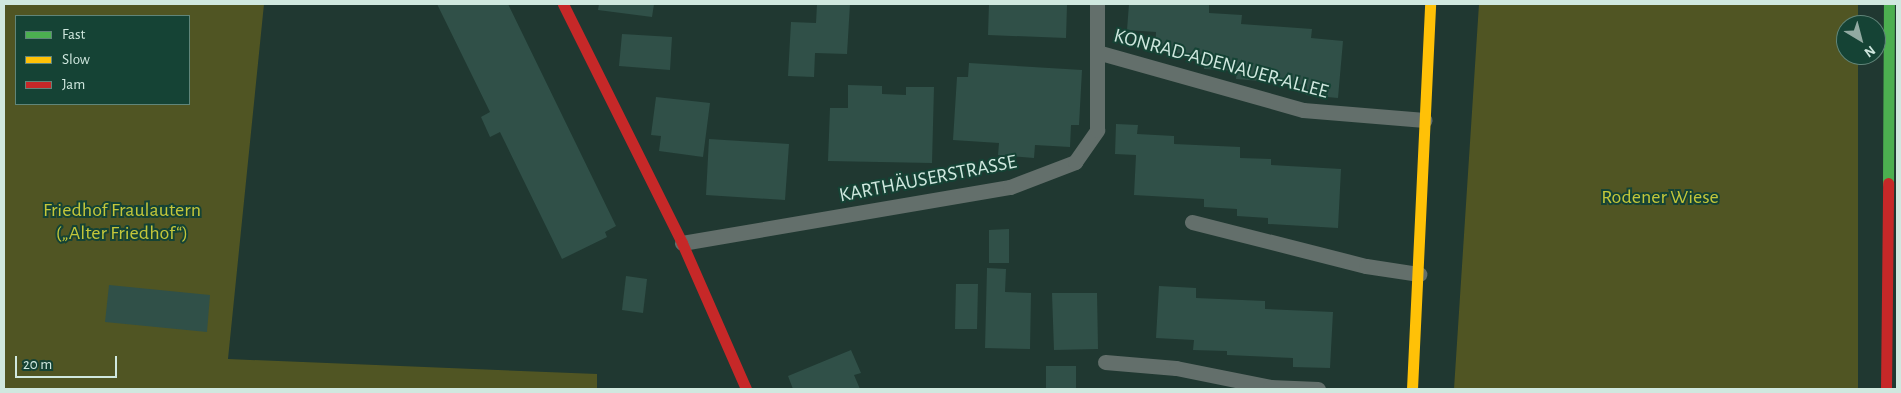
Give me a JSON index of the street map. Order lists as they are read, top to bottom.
{
  "streets": {
    "lane": ["KONRAD-ADENAUER-ALLEE", "KARTHÄUSERSTRASSE"]
  },
  "crossings": [
    ["KONRAD-ADENAUER-ALLEE", "KARTHÄUSERSTRASSE"]
  ],
  "parks": ["Rodener Wiese", "Friedhof Fraulautern („Alter Friedhof“)"],
  "legend": ["Fast", "Slow", "Jam"],
  "scale_bar": "20 m",
  "north": "bottom right"
}
